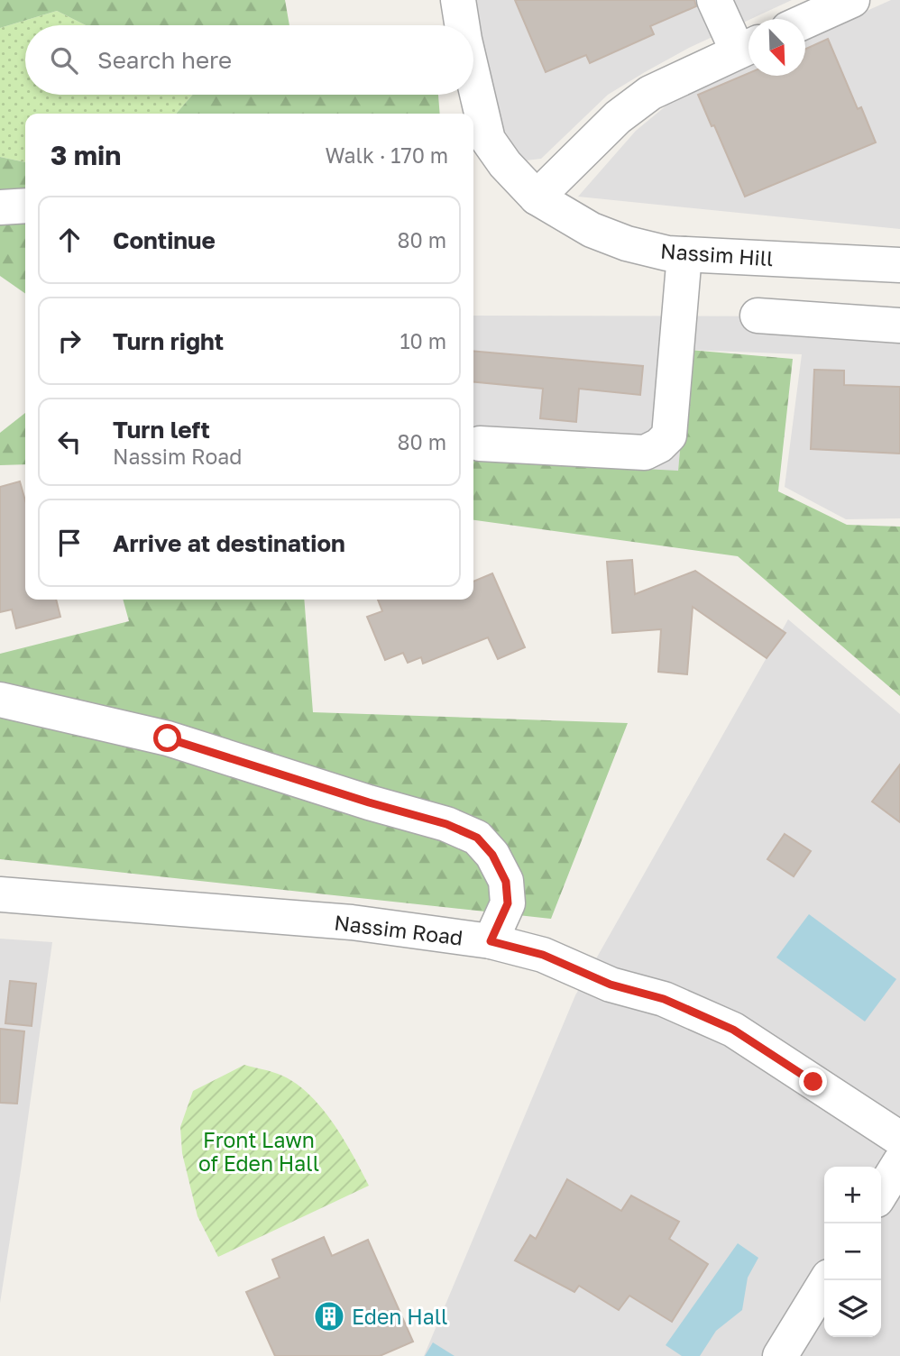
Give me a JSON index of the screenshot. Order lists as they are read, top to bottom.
{
  "streets": {
    "street": ["Nassim Hill", "Nassim Road"]
  },
  "parks": ["Front Lawn of Eden Hall"],
  "places": {
    "building": ["Eden Hall"]
  },
  "north": "bottom right",
  "page": {
    "search": "Search here",
    "heading": ["3 min", "Walk · 170 m"],
    "list": [
      ["Continue", "80 m"],
      ["Turn right", "10 m"],
      ["Turn left", "Nassim Road", "80 m"],
      "Arrive at destination"
    ],
    "map_buttons": ["+", "−"]
  }
}
